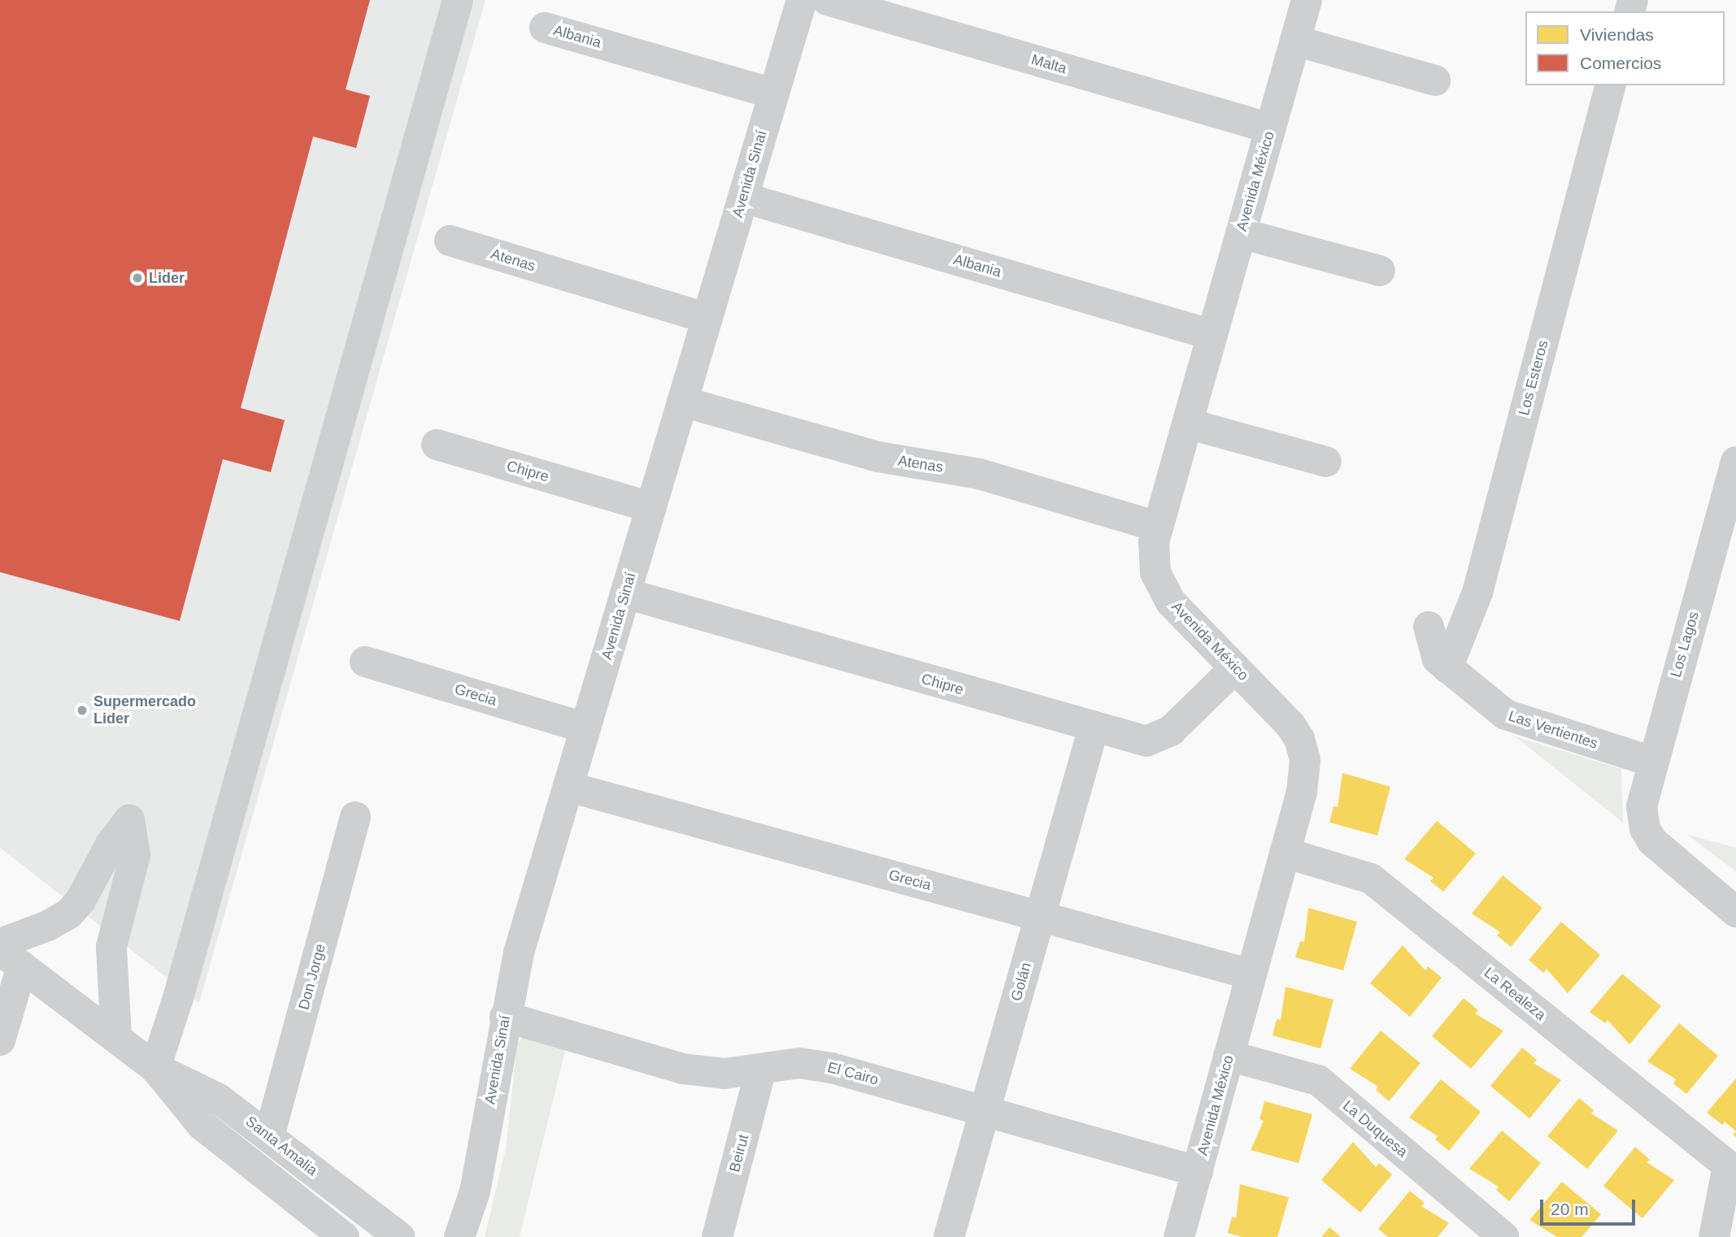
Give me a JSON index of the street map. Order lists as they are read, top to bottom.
{
  "streets": {
    "street": [
      "Albania",
      "Malta",
      "Avenida Sinaí",
      "Avenida México",
      "Atenas",
      "Los Esteros",
      "Chipre",
      "Los Lagos",
      "Grecia",
      "Las Vertientes",
      "Don Jorge",
      "Golán",
      "La Realeza",
      "El Cairo",
      "La Duquesa",
      "Santa Amalia",
      "Beirut"
    ]
  },
  "crossings": [
    ["Albania", "Avenida Sinaí"],
    ["Albania", "Avenida México"],
    ["Malta", "Avenida México"],
    ["Avenida Sinaí", "Atenas"],
    ["Avenida Sinaí", "Chipre"],
    ["Avenida Sinaí", "Grecia"],
    ["Avenida Sinaí", "El Cairo"],
    ["Avenida México", "Atenas"],
    ["Avenida México", "Chipre"],
    ["Avenida México", "Grecia"],
    ["Avenida México", "La Realeza"],
    ["Avenida México", "El Cairo"],
    ["Avenida México", "La Duquesa"],
    ["Los Esteros", "Las Vertientes"],
    ["Chipre", "Golán"],
    ["Los Lagos", "Las Vertientes"],
    ["Grecia", "Golán"],
    ["Don Jorge", "Santa Amalia"],
    ["Golán", "El Cairo"],
    ["El Cairo", "Beirut"]
  ],
  "places": ["Lider", "Supermercado Lider"],
  "legend": ["Viviendas", "Comercios"],
  "scale_bar": "20 m"
}
